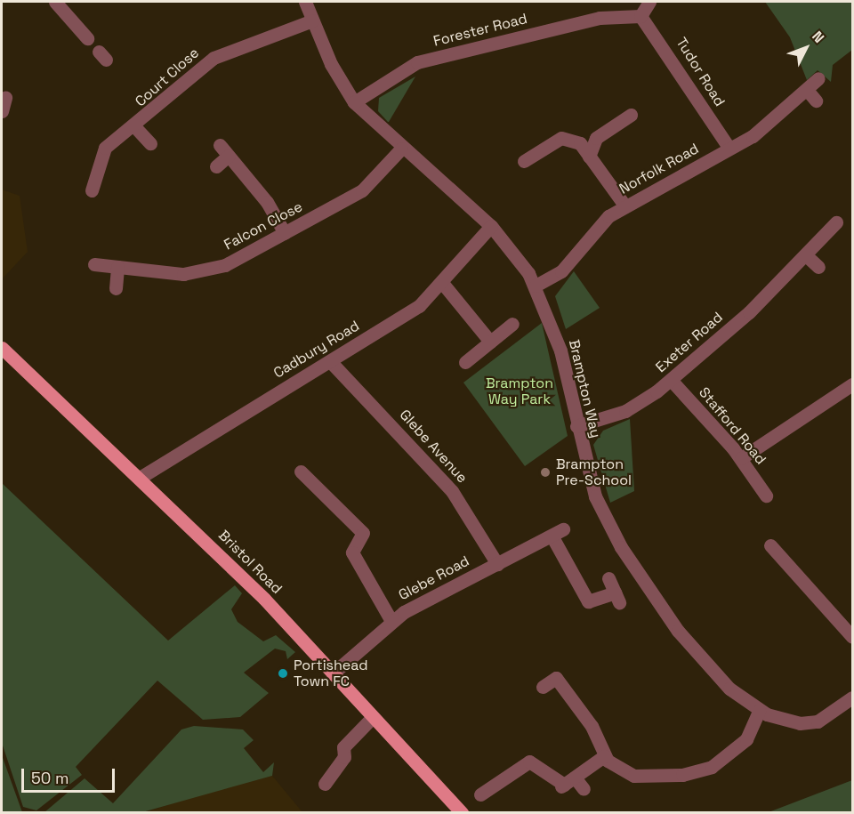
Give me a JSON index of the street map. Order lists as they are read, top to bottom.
{
  "streets": {
    "main road": ["Bristol Road"],
    "street": [
      "Forester Road",
      "Tudor Road",
      "Court Close",
      "Norfolk Road",
      "Falcon Close",
      "Exeter Road",
      "Cadbury Road",
      "Brampton Way",
      "Stafford Road",
      "Glebe Avenue",
      "Glebe Road"
    ]
  },
  "crossings": [
    ["Forester Road", "Tudor Road"],
    ["Forester Road", "Brampton Way"],
    ["Tudor Road", "Norfolk Road"],
    ["Court Close", "Brampton Way"],
    ["Norfolk Road", "Brampton Way"],
    ["Falcon Close", "Brampton Way"],
    ["Exeter Road", "Brampton Way"],
    ["Exeter Road", "Stafford Road"],
    ["Cadbury Road", "Brampton Way"],
    ["Cadbury Road", "Glebe Avenue"],
    ["Cadbury Road", "Bristol Road"],
    ["Glebe Avenue", "Glebe Road"],
    ["Bristol Road", "Glebe Road"]
  ],
  "parks": ["Brampton Way Park"],
  "places": ["Brampton Pre-School", "Portishead Town FC"],
  "scale_bar": "50 m",
  "north": "top right"
}
